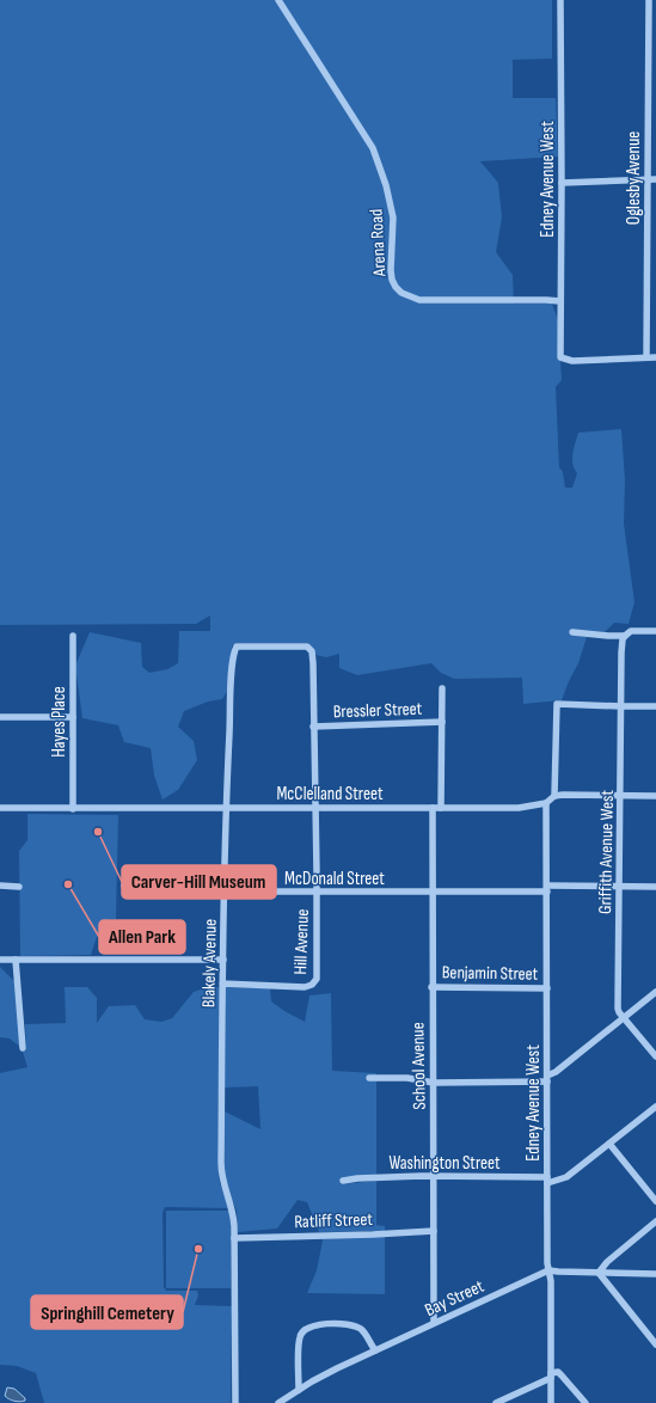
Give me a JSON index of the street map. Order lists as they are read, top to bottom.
{
  "streets": {
    "street": [
      "Oglesby Avenue",
      "Edney Avenue West",
      "Arena Road",
      "Bressler Street",
      "Hayes Place",
      "McClelland Street",
      "Griffith Avenue West",
      "McDonald Street",
      "Hill Avenue",
      "Blakely Avenue",
      "Benjamin Street",
      "School Avenue",
      "Washington Street",
      "Ratliff Street",
      "Bay Street"
    ]
  },
  "crossings": [
    ["Oglesby Avenue", "Edney Avenue West"],
    ["Edney Avenue West", "Arena Road"],
    ["Edney Avenue West", "McClelland Street"],
    ["Edney Avenue West", "McDonald Street"],
    ["Edney Avenue West", "Benjamin Street"],
    ["Edney Avenue West", "Washington Street"],
    ["Edney Avenue West", "Bay Street"],
    ["Bressler Street", "Hill Avenue"],
    ["Bressler Street", "Blakely Avenue"],
    ["Hayes Place", "McClelland Street"],
    ["McClelland Street", "Hill Avenue"],
    ["McClelland Street", "Blakely Avenue"],
    ["McClelland Street", "School Avenue"],
    ["Griffith Avenue West", "McDonald Street"],
    ["McDonald Street", "Hill Avenue"],
    ["McDonald Street", "Blakely Avenue"],
    ["McDonald Street", "School Avenue"],
    ["Hill Avenue", "Blakely Avenue"],
    ["Blakely Avenue", "Ratliff Street"],
    ["Benjamin Street", "School Avenue"],
    ["School Avenue", "Washington Street"],
    ["School Avenue", "Ratliff Street"],
    ["School Avenue", "Bay Street"]
  ],
  "places": ["Carver-Hill Museum", "Allen Park", "Springhill Cemetery"]
}
